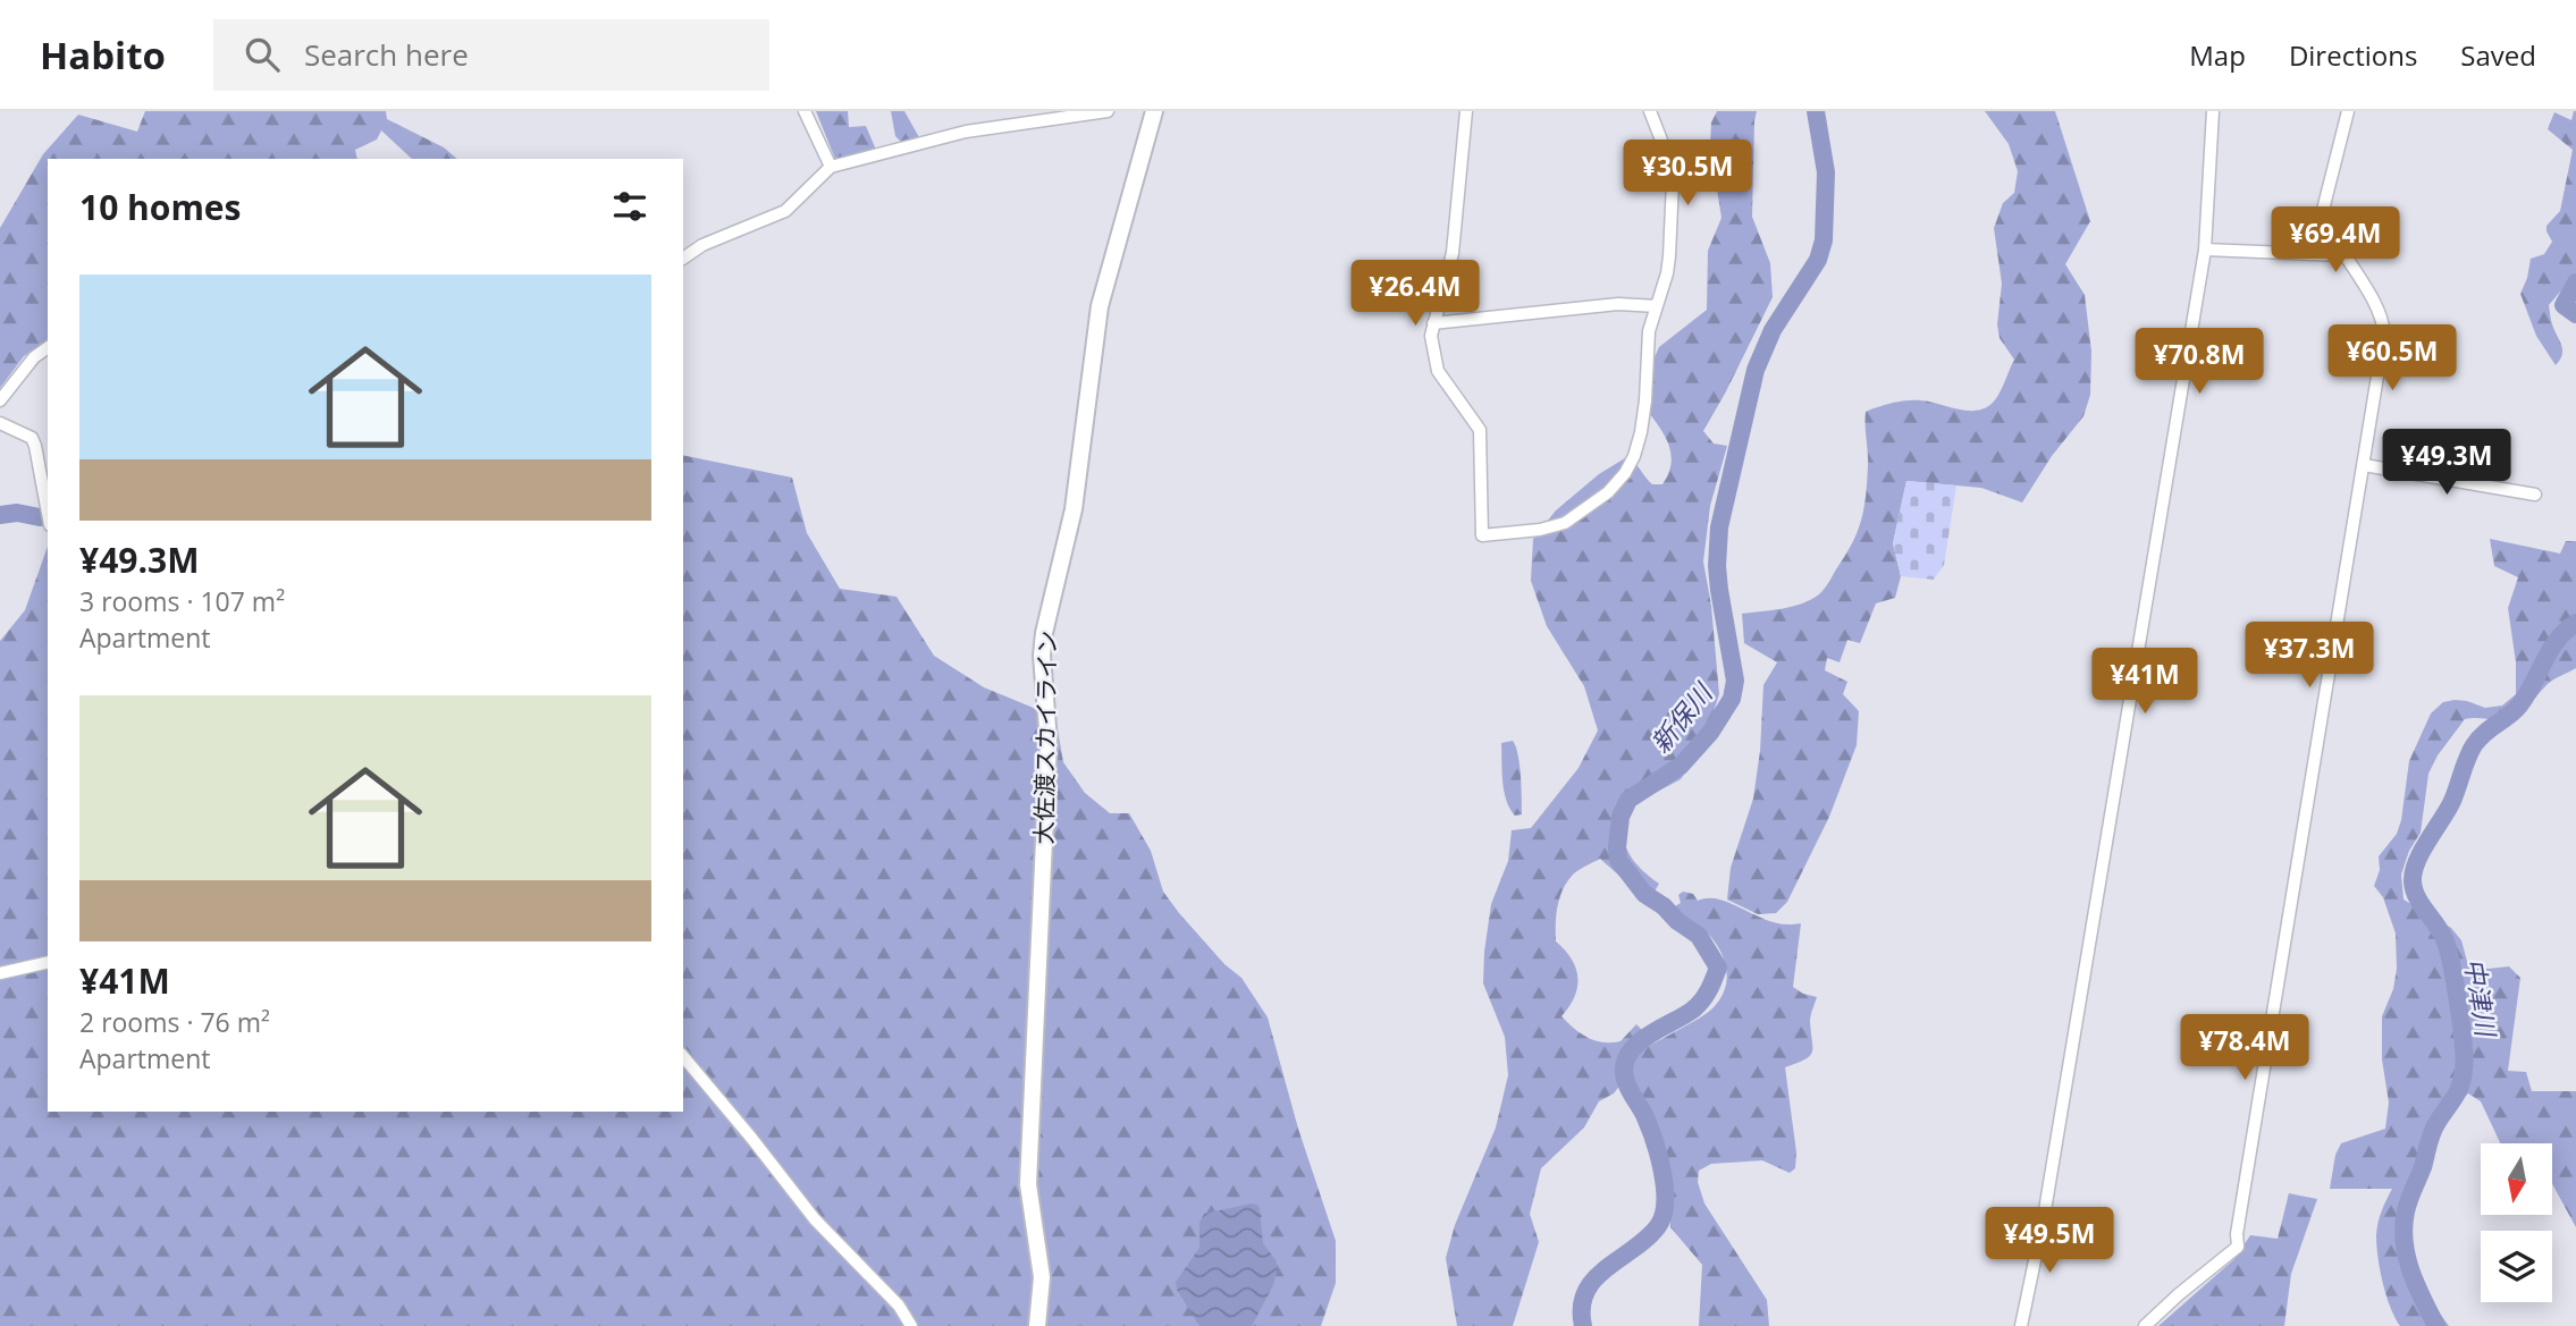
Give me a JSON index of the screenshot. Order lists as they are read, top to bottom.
{
  "streets": {
    "street": ["大佐渡スカイライン"]
  },
  "water": ["新保川", "中津川"],
  "north": "bottom",
  "page": {
    "header": "Habito",
    "search": "Search here",
    "nav": ["Map", "Directions", "Saved"],
    "price": [
      "¥30.5M",
      "¥69.4M",
      "¥26.4M",
      "¥60.5M",
      "¥70.8M",
      "¥49.3M",
      "¥37.3M",
      "¥41M",
      "¥78.4M",
      "¥49.5M"
    ],
    "heading": "10 homes",
    "list": [
      {
        "name": "¥49.3M",
        "note": "3 rooms · 107 m² · Apartment"
      },
      {
        "name": "¥41M",
        "note": "2 rooms · 76 m² · Apartment"
      }
    ]
  }
}
